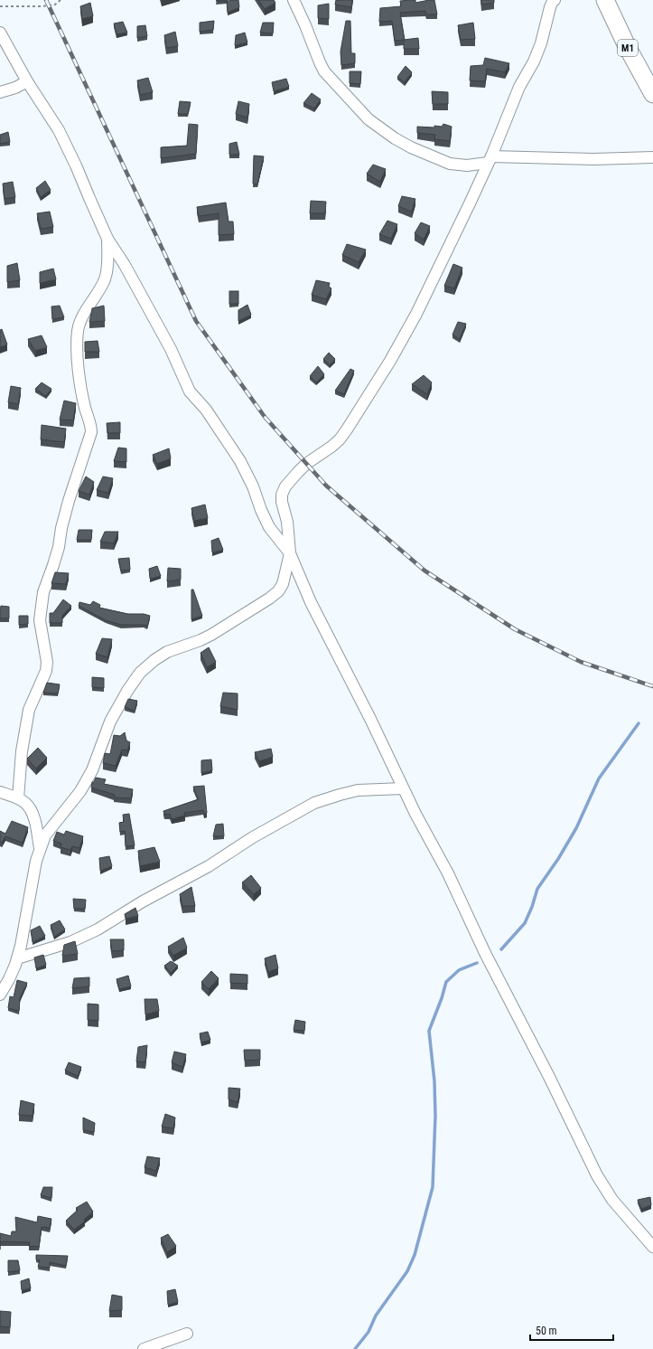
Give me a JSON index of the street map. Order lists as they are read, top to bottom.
{
  "streets": {
    "main road": ["M1"]
  },
  "scale_bar": "50 m"
}
